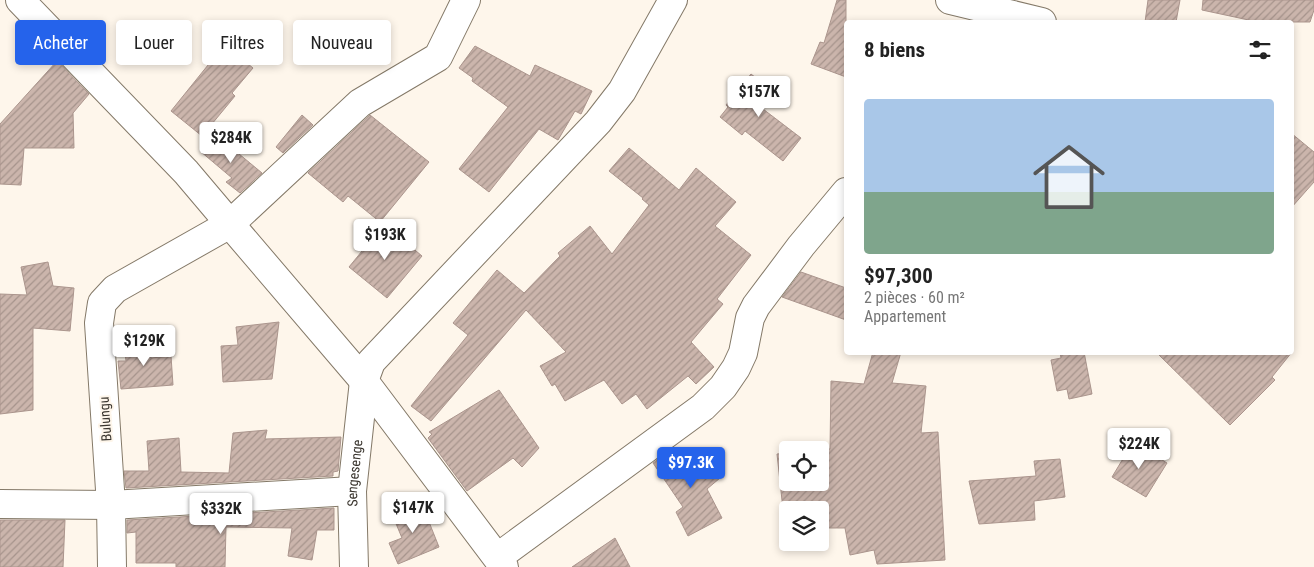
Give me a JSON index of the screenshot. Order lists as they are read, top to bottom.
{
  "streets": {
    "street": ["Bulungu", "Sengesenge"]
  },
  "page": {
    "chip": [
      "Acheter",
      "Louer",
      "Filtres",
      "Nouveau"
    ],
    "heading": "8 biens",
    "price": [
      "$157K",
      "$284K",
      "$193K",
      "$129K",
      "$224K",
      "$97.3K",
      "$147K",
      "$332K"
    ],
    "list": [
      {
        "name": "$97,300",
        "note": "2 pièces · 60 m² · Appartement"
      }
    ]
  }
}
